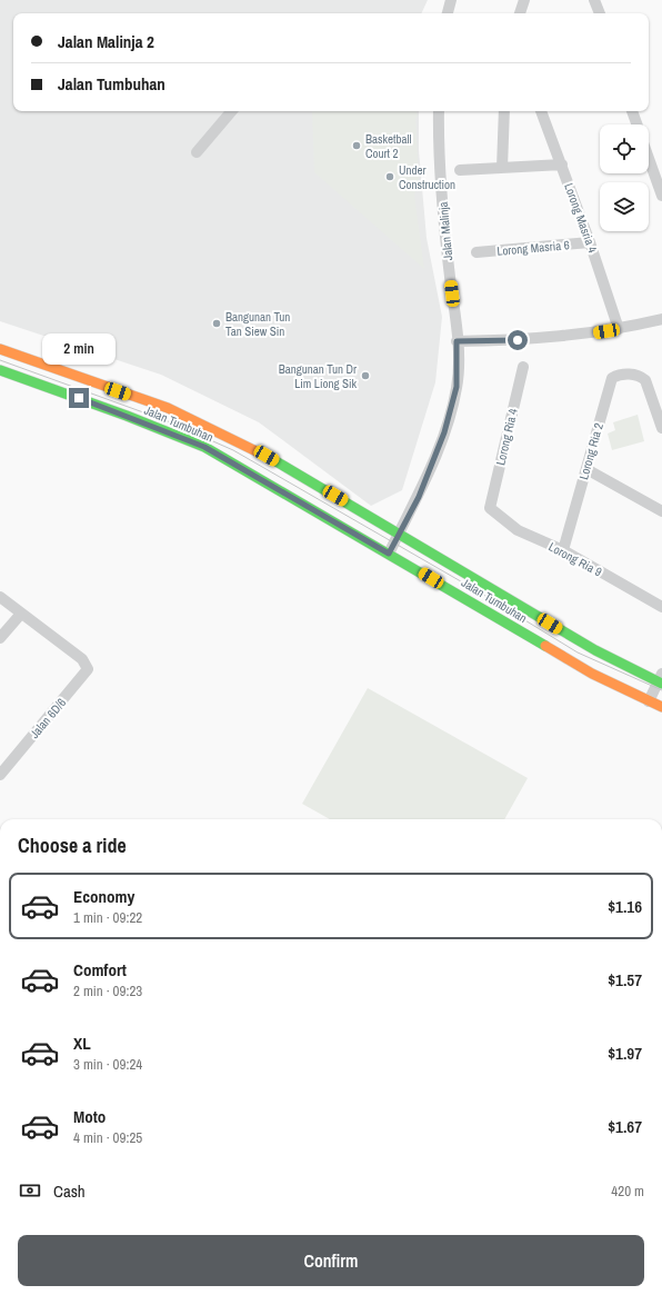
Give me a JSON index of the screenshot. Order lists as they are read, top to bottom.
{
  "streets": {
    "main road": ["Jalan Tumbuhan"],
    "street": [
      "Lorong Masria 4",
      "Jalan Malinja",
      "Lorong Masria 6",
      "Lorong Ria 4",
      "Lorong Ria 2",
      "Lorong Ria 9",
      "Jalan 6D/6"
    ]
  },
  "crossings": [
    ["Lorong Masria 4", "Lorong Masria 6"],
    ["Jalan Malinja", "Jalan Tumbuhan"],
    ["Lorong Ria 4", "Lorong Ria 9"],
    ["Lorong Ria 2", "Lorong Ria 9"]
  ],
  "places": [
    "Basketball Court 2",
    "Under Construction",
    "Bangunan Tun Tan Siew Sin",
    "Bangunan Tun Dr Lim Liong Sik"
  ],
  "page": {
    "banner": ["Jalan Malinja 2", "Jalan Tumbuhan"],
    "bubble": "2 min",
    "heading": "Choose a ride",
    "list": [
      {
        "name": "Economy",
        "note": "1 min · 09:22",
        "value": "$1.16"
      },
      {
        "name": "Comfort",
        "note": "2 min · 09:23",
        "value": "$1.57"
      },
      {
        "name": "XL",
        "note": "3 min · 09:24",
        "value": "$1.97"
      },
      {
        "name": "Moto",
        "note": "4 min · 09:25",
        "value": "$1.67"
      }
    ],
    "pay": ["Cash", "420 m"],
    "buttons": "Confirm"
  }
}
